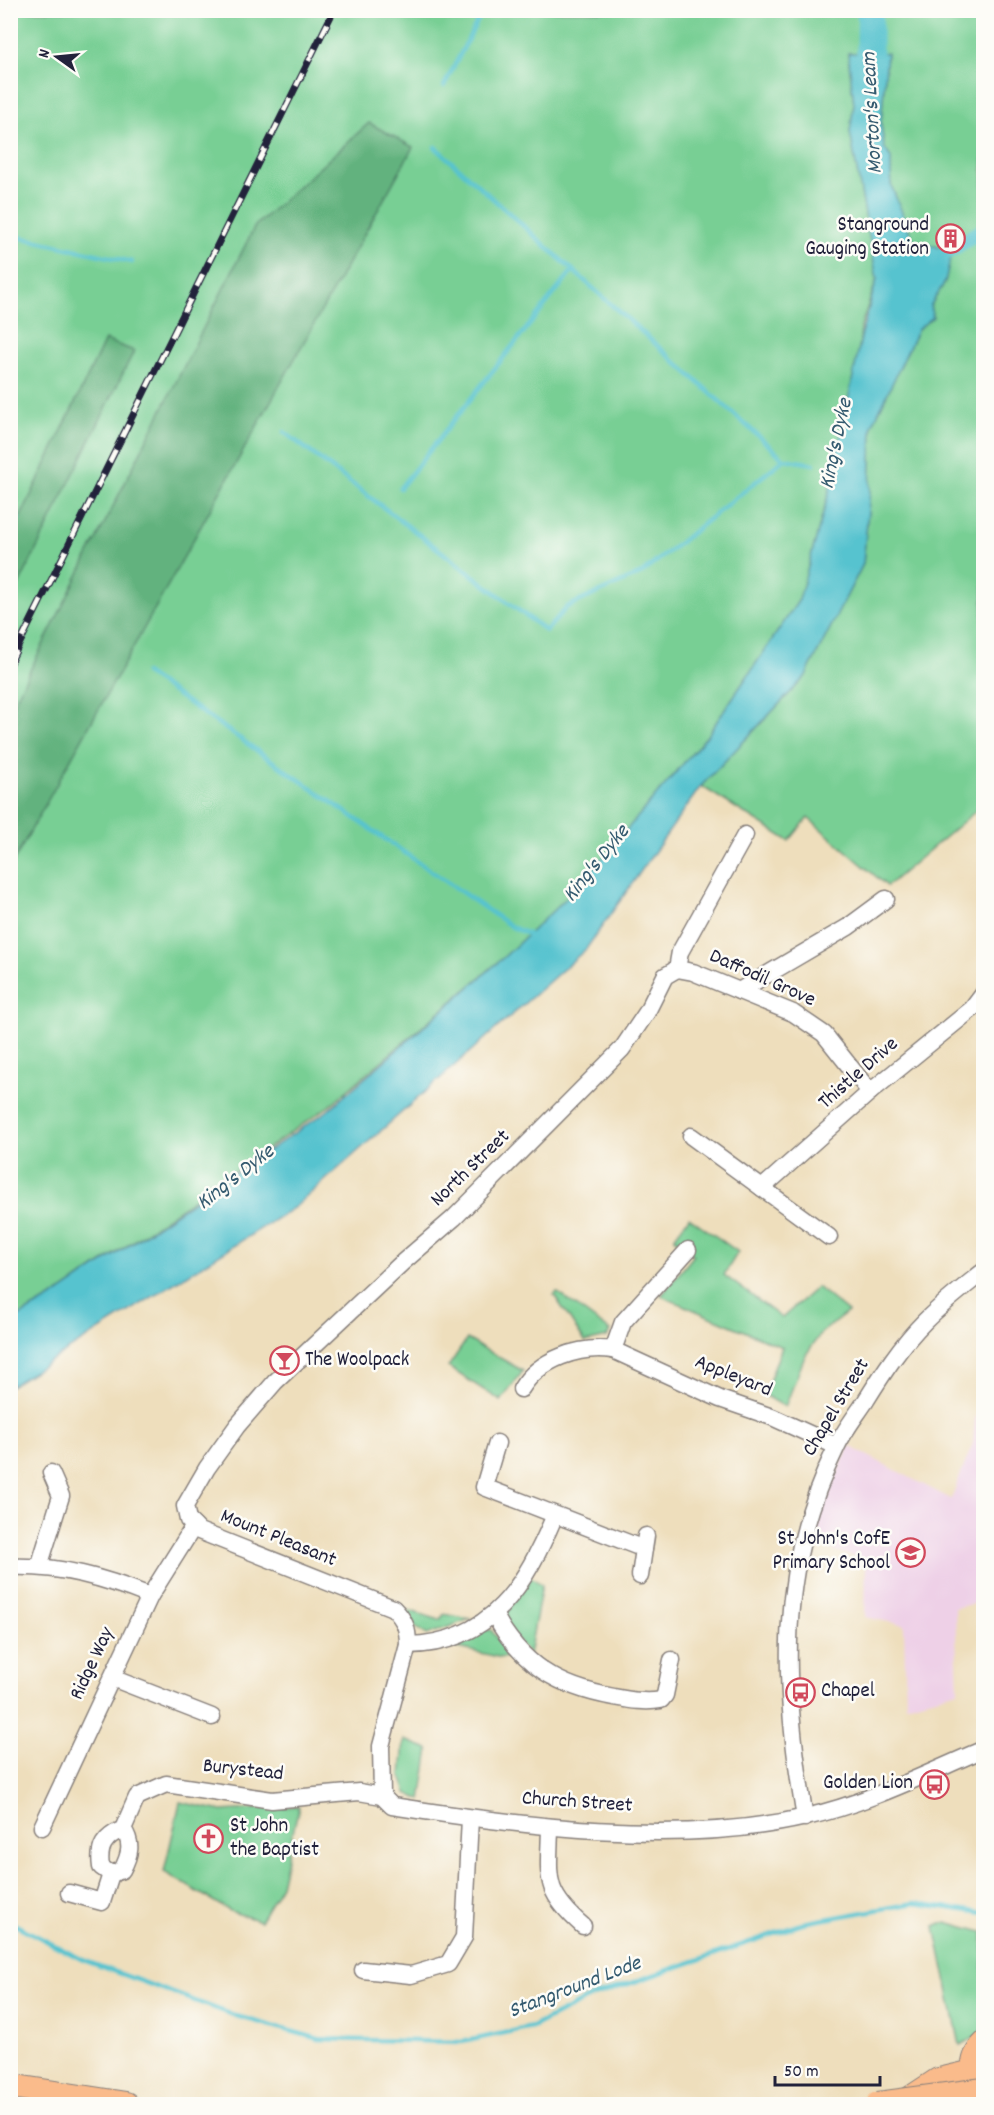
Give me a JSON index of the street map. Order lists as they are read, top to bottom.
{
  "streets": {
    "street": [
      "Daffodil Grove",
      "Thistle Drive",
      "North Street",
      "Appleyard",
      "Chapel Street",
      "Mount Pleasant",
      "Ridge Way",
      "Burystead",
      "Church Street"
    ]
  },
  "crossings": [
    ["Daffodil Grove", "Thistle Drive"],
    ["Daffodil Grove", "North Street"],
    ["North Street", "Mount Pleasant"],
    ["Appleyard", "Chapel Street"],
    ["Chapel Street", "Church Street"],
    ["Mount Pleasant", "Ridge Way"],
    ["Burystead", "Church Street"]
  ],
  "water": ["Morton's Leam", "King's Dyke", "Stanground Lode"],
  "places": {
    "building": ["Stanground Gauging Station"],
    "bar": ["The Woolpack"],
    "school or university": ["St John's CofE Primary School"],
    "bus stop": ["Chapel", "Golden Lion"],
    "church": ["St John the Baptist"]
  },
  "scale_bar": "50 m",
  "north": "left"
}
